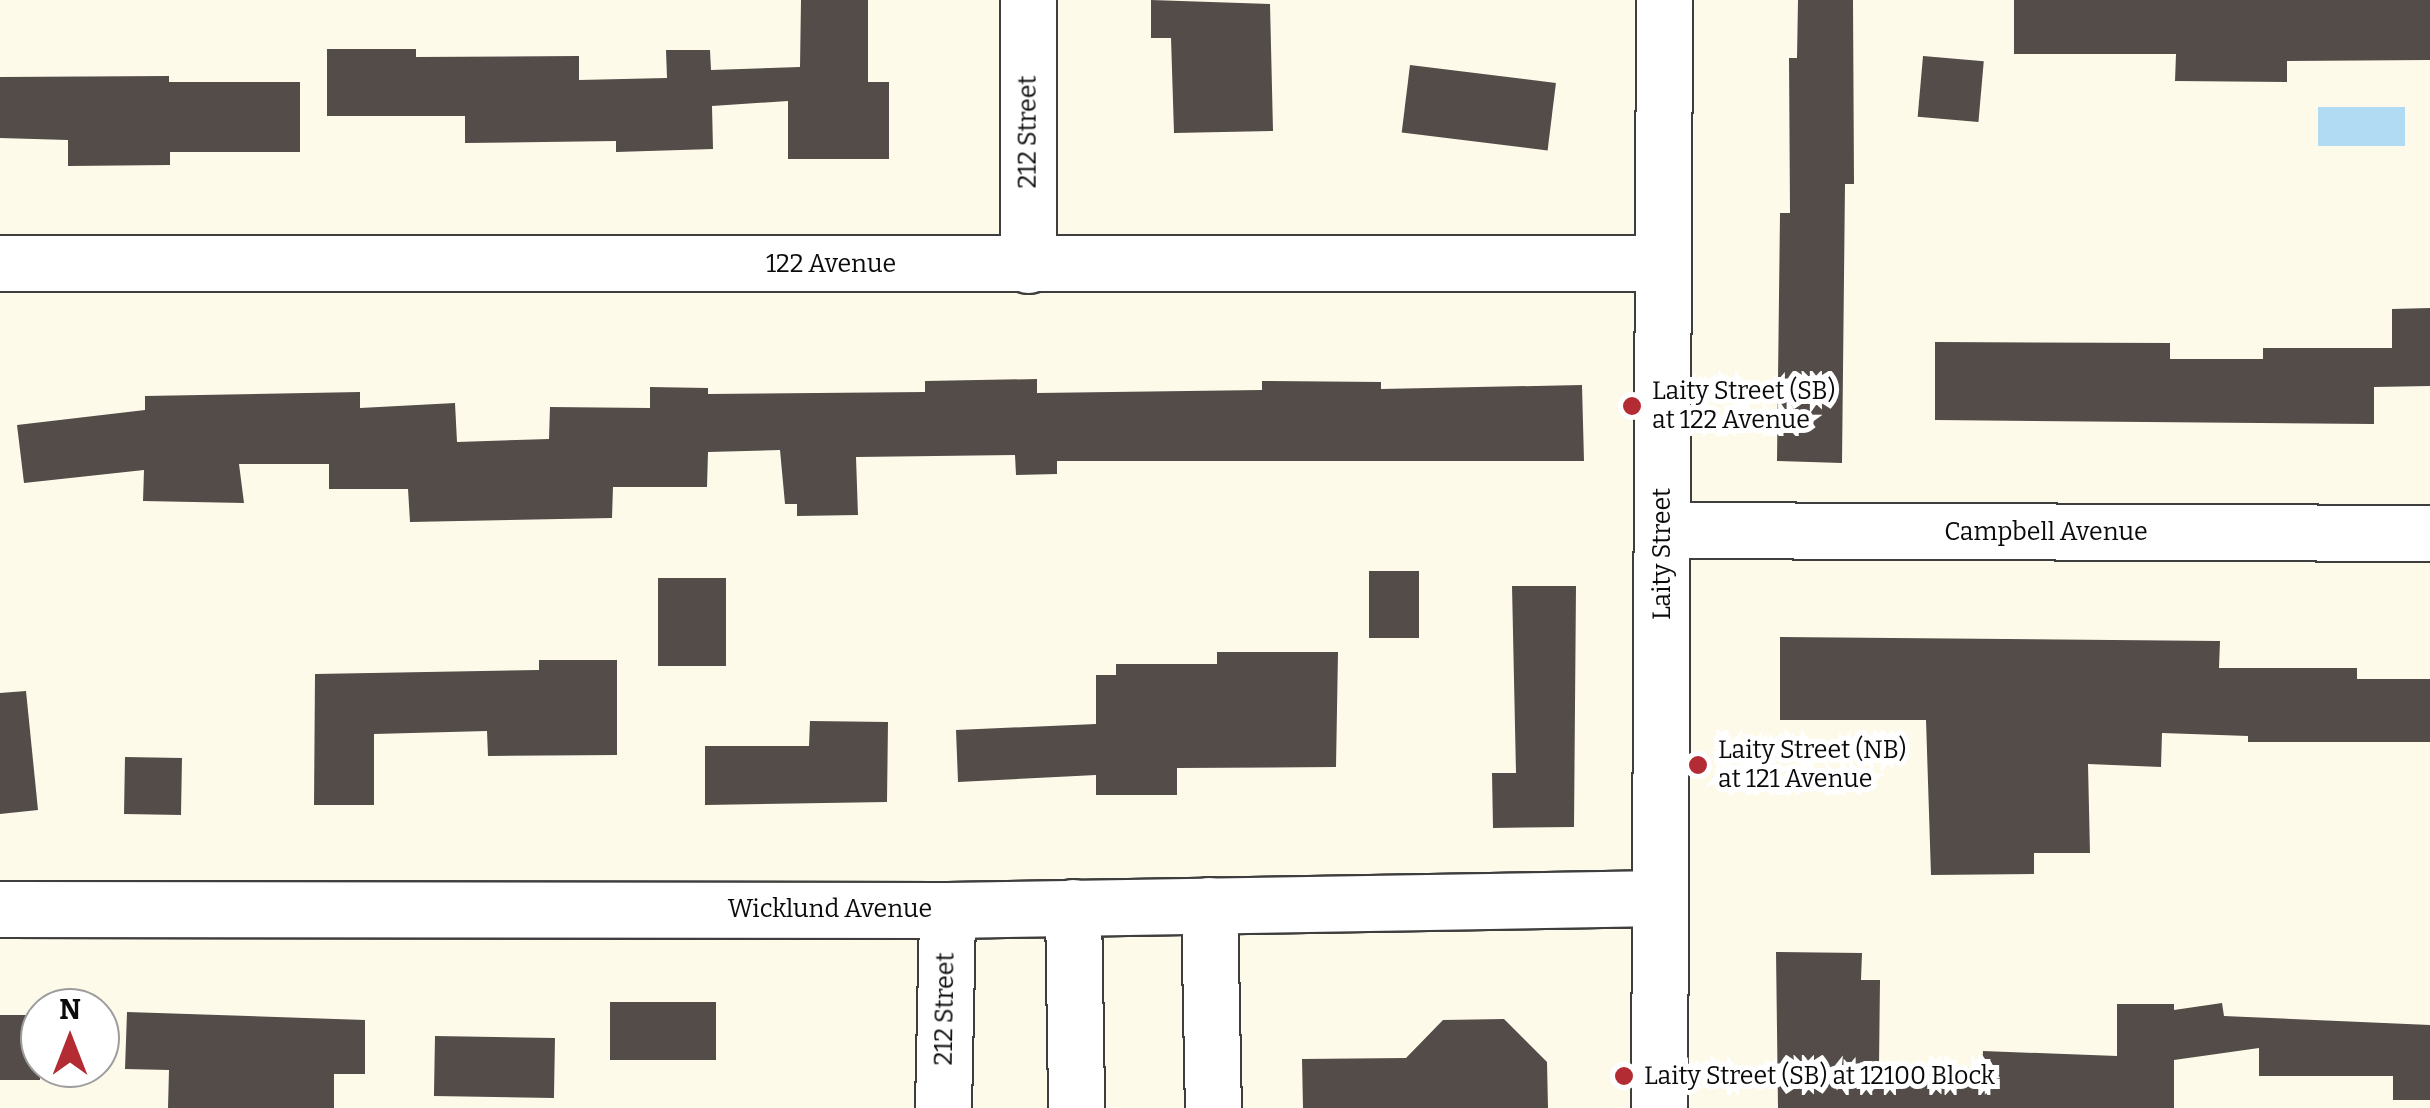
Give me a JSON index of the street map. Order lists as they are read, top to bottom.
{
  "streets": {
    "street": [
      "212 Street",
      "122 Avenue",
      "Campbell Avenue",
      "Laity Street",
      "Wicklund Avenue"
    ]
  },
  "crossings": [
    ["212 Street", "122 Avenue"],
    ["212 Street", "Wicklund Avenue"],
    ["122 Avenue", "Laity Street"],
    ["Campbell Avenue", "Laity Street"],
    ["Laity Street", "Wicklund Avenue"]
  ],
  "places": ["Laity Street (SB) at 122 Avenue", "Laity Street (NB) at 121 Avenue", "Laity Street (SB) at 12100 Block"],
  "north": "top"
}
